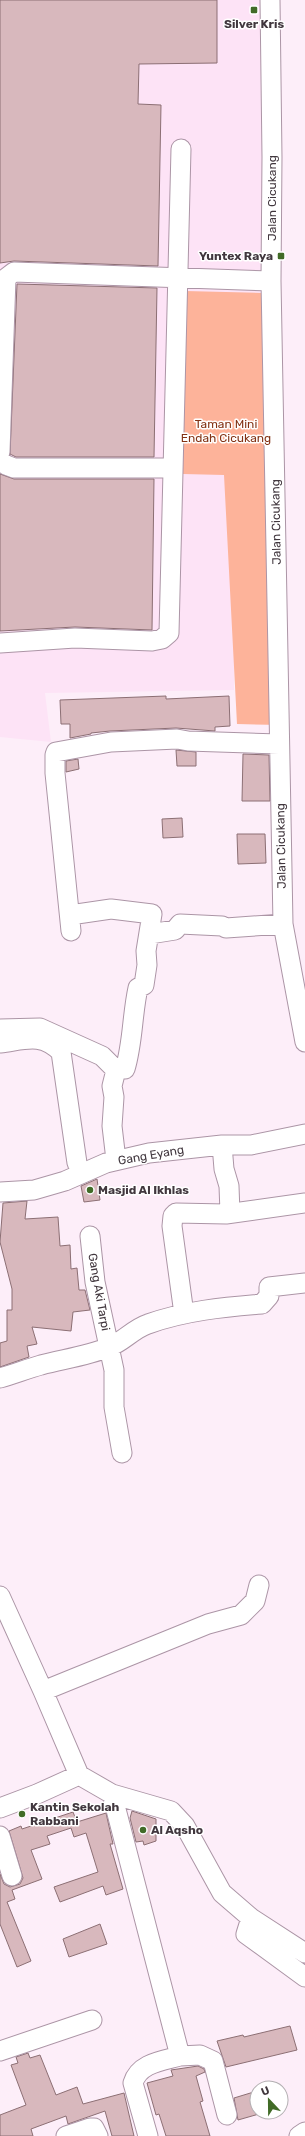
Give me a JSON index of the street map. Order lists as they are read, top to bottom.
{
  "streets": {
    "street": ["Jalan Cicukang", "Gang Eyang", "Gang Aki Tarpi"]
  },
  "parks": ["Taman Mini Endah Cicukang"],
  "places": {
    "transit": ["Silver Kris", "Yuntex Raya"],
    "other": ["Masjid Al Ikhlas", "Kantin Sekolah Rabbani", "Al Aqsho"]
  },
  "north": "top"
}
